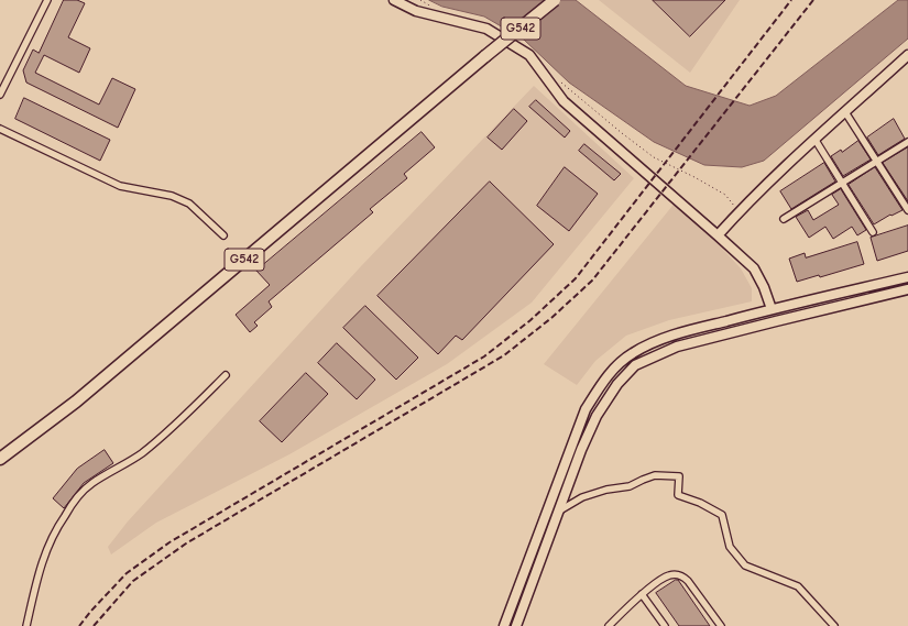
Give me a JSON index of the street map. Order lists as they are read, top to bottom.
{
  "streets": {
    "highway": ["G542"]
  }
}
